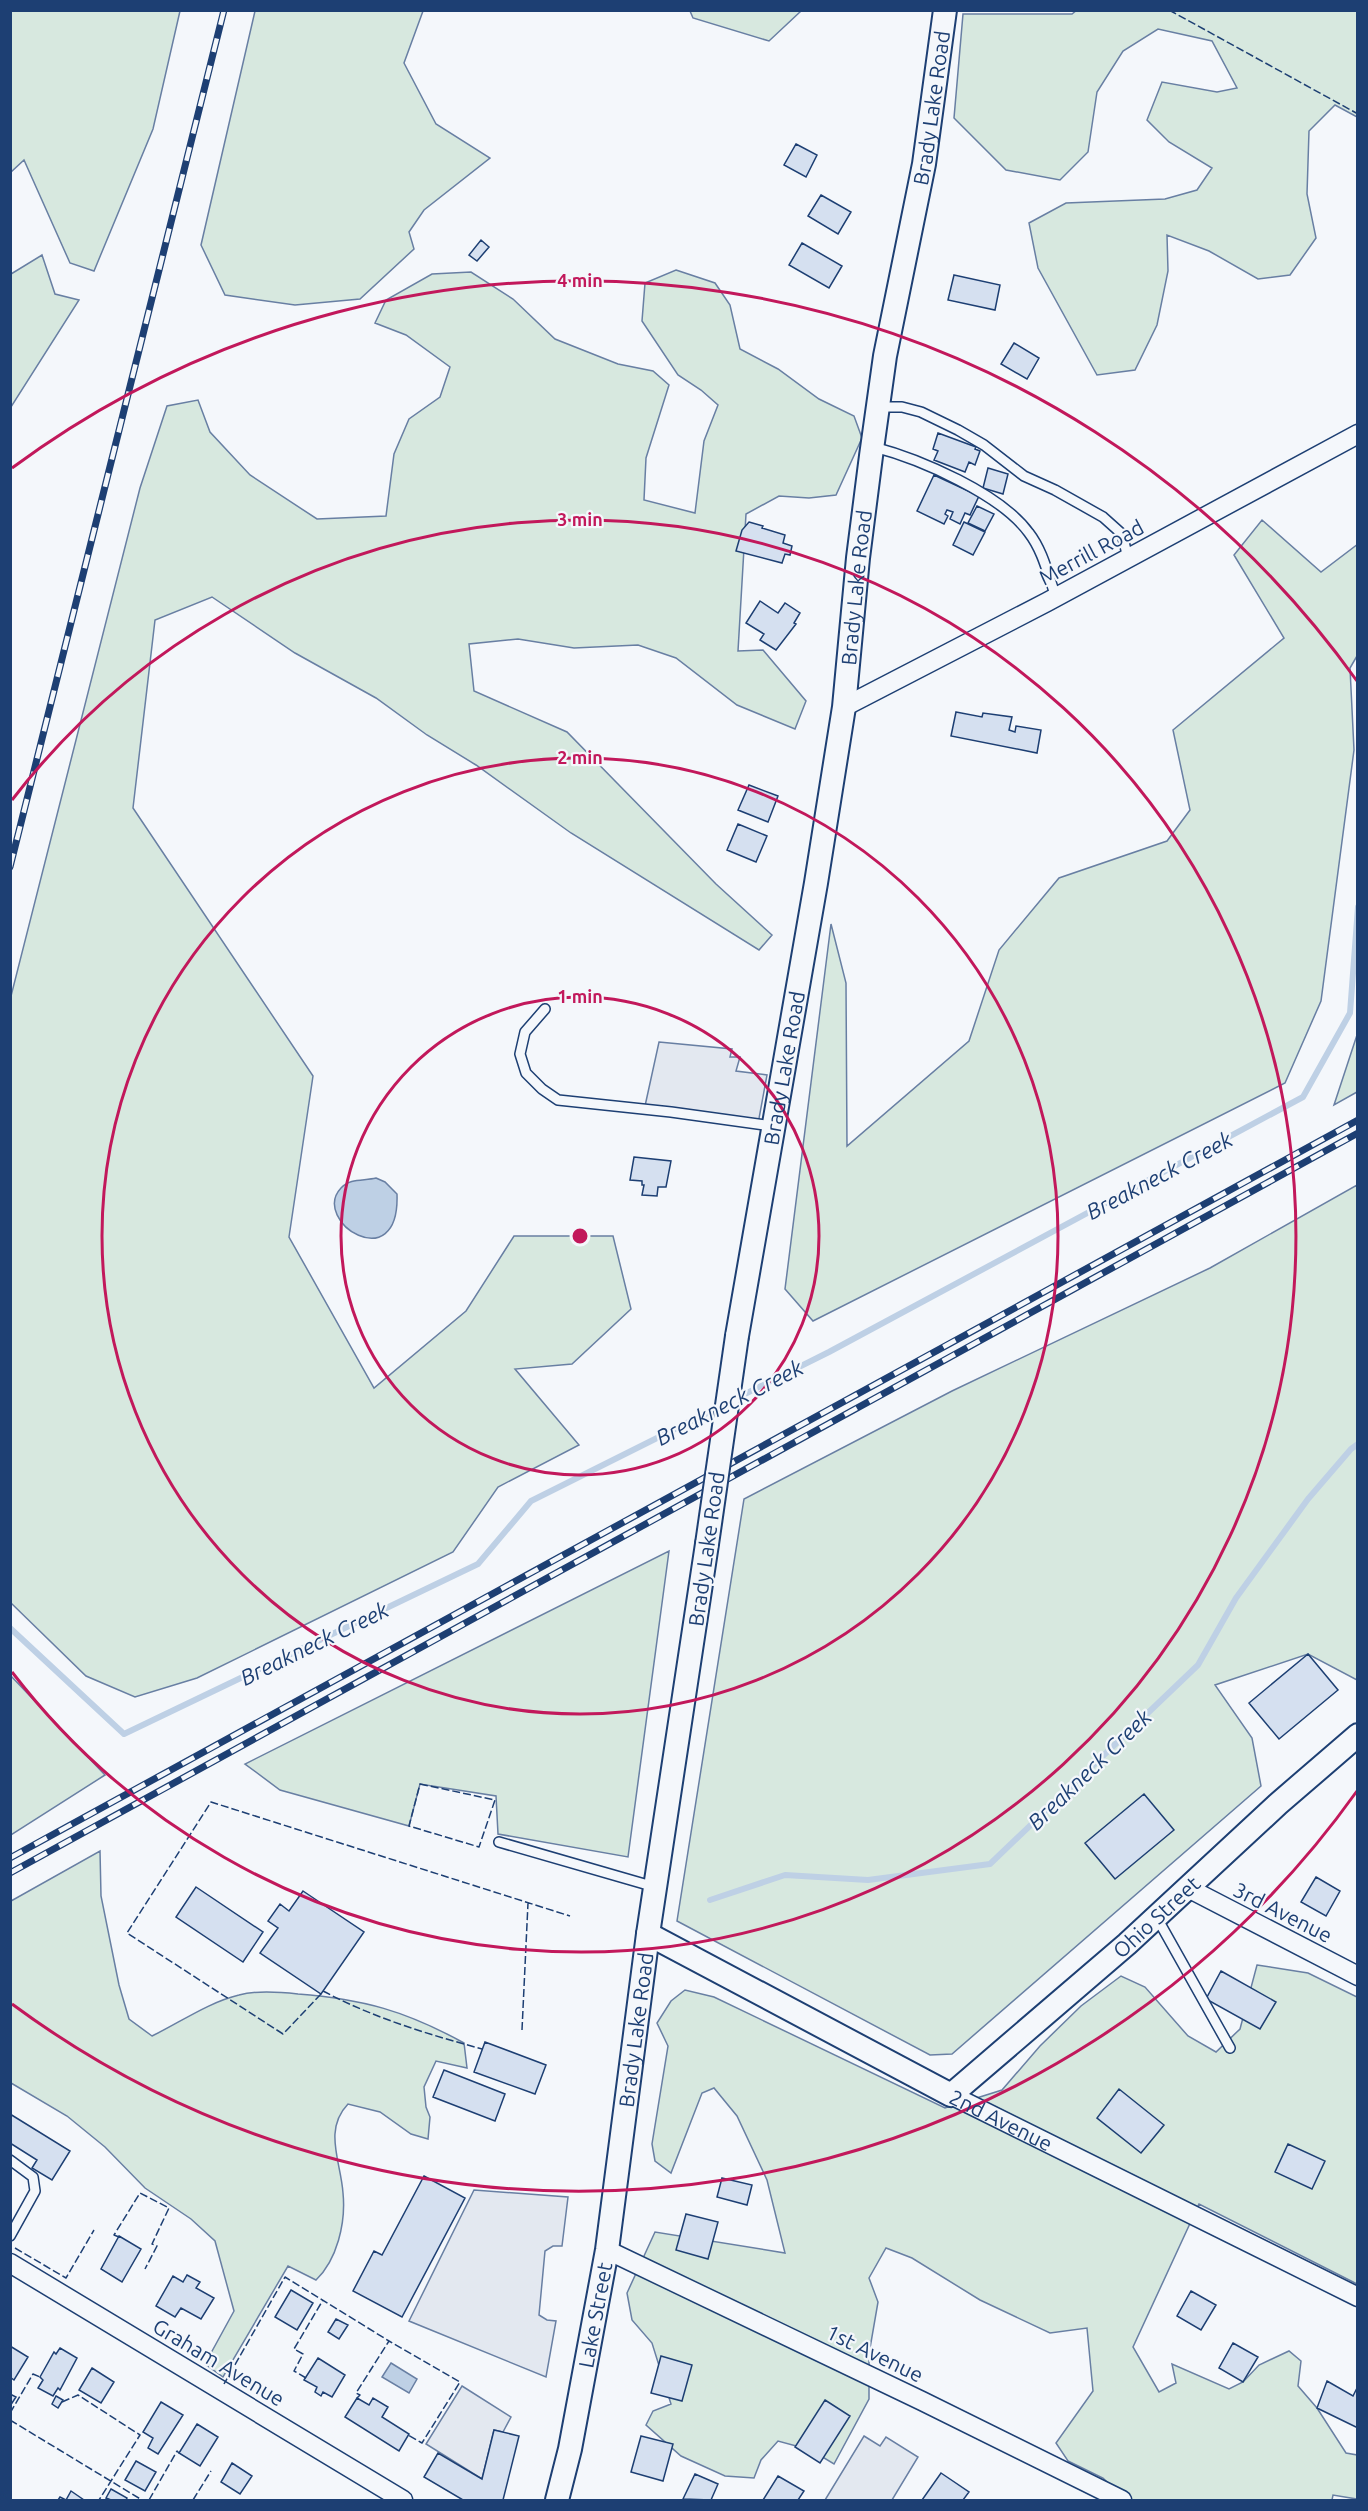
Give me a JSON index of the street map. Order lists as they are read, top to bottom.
{
  "streets": {
    "street": [
      "Brady Lake Road",
      "Merrill Road",
      "3rd Avenue",
      "Ohio Street",
      "2nd Avenue",
      "Lake Street",
      "1st Avenue",
      "Graham Avenue"
    ]
  },
  "crossings": [
    ["Brady Lake Road", "Merrill Road"],
    ["Brady Lake Road", "2nd Avenue"],
    ["Brady Lake Road", "Lake Street"],
    ["3rd Avenue", "Ohio Street"],
    ["Ohio Street", "2nd Avenue"],
    ["Lake Street", "1st Avenue"]
  ],
  "water": ["Breakneck Creek"],
  "rings": [
    "4 min",
    "3 min",
    "2 min",
    "1 min"
  ]
}
